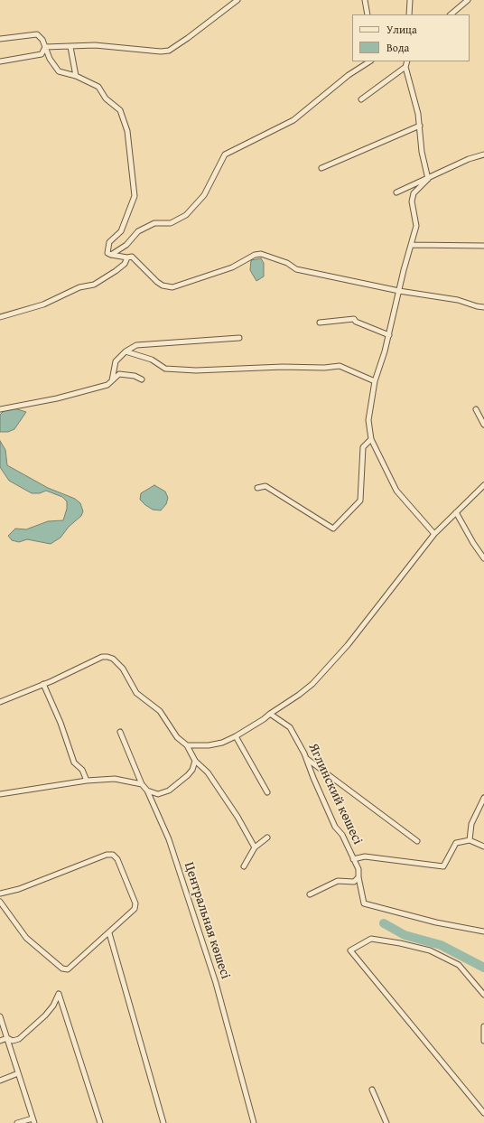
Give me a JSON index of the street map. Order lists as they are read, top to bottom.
{
  "streets": {
    "street": ["Яглинский көшесі", "Центральная көшесі"]
  },
  "legend": ["Улица", "Вода"]
}
